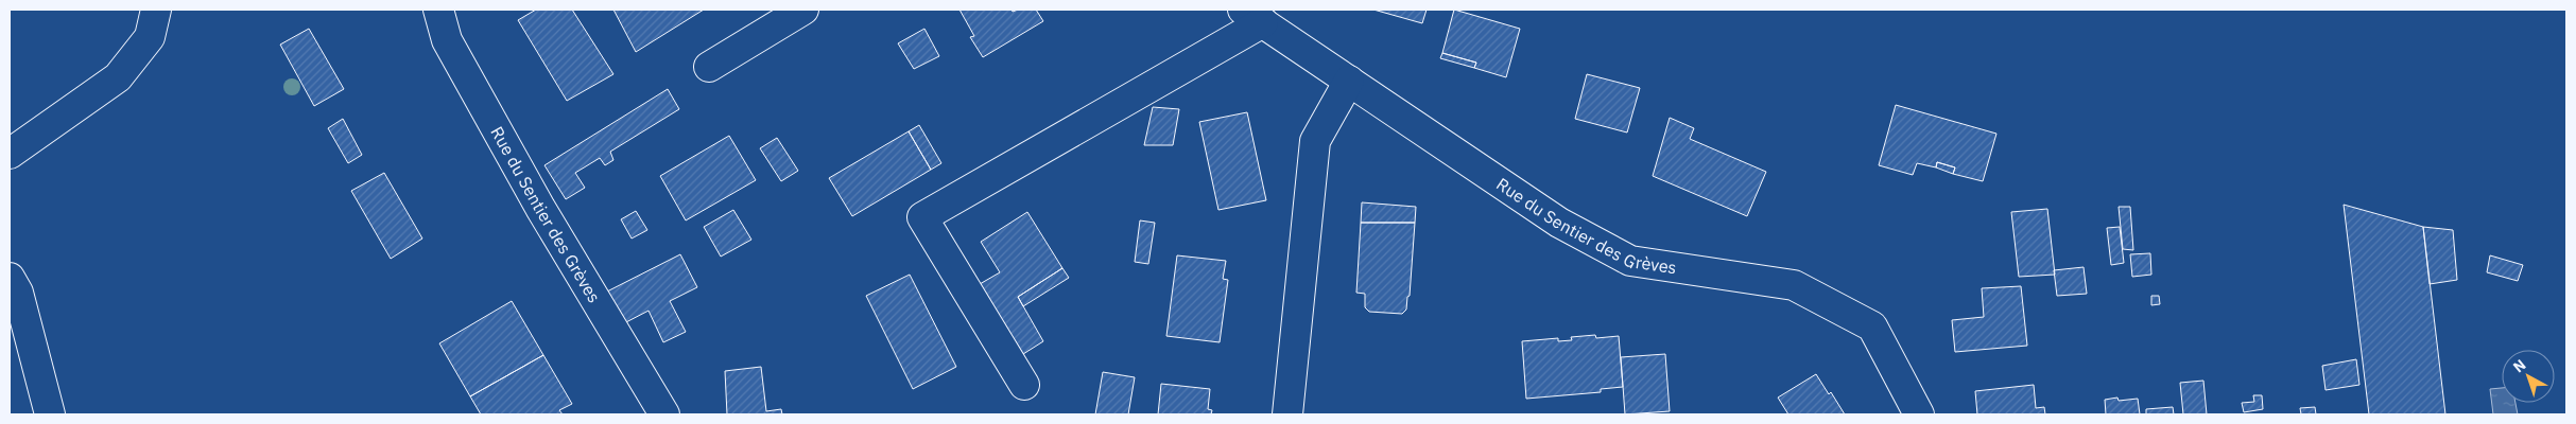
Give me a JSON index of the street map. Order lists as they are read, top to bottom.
{
  "streets": {
    "street": ["Rue du Sentier des Grèves"]
  },
  "north": "top left"
}
